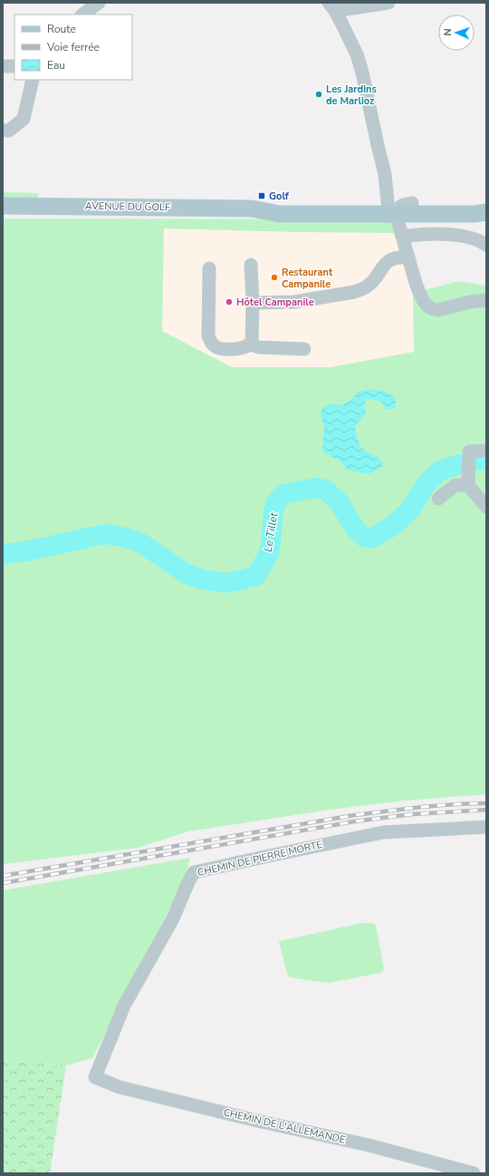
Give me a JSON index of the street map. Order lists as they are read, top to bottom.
{
  "streets": {
    "main road": ["AVENUE DU GOLF"],
    "street": ["CHEMIN DE PIERRE MORTE", "CHEMIN DE L'ALLEMANDE"]
  },
  "crossings": [
    ["CHEMIN DE PIERRE MORTE", "CHEMIN DE L'ALLEMANDE"]
  ],
  "water": ["Le Tillet"],
  "places": {
    "other": ["Les Jardins de Marlioz", "Restaurant Campanile", "Hôtel Campanile"],
    "transit": ["Golf"]
  },
  "legend": ["Route", "Voie ferrée", "Eau"],
  "north": "left"
}
